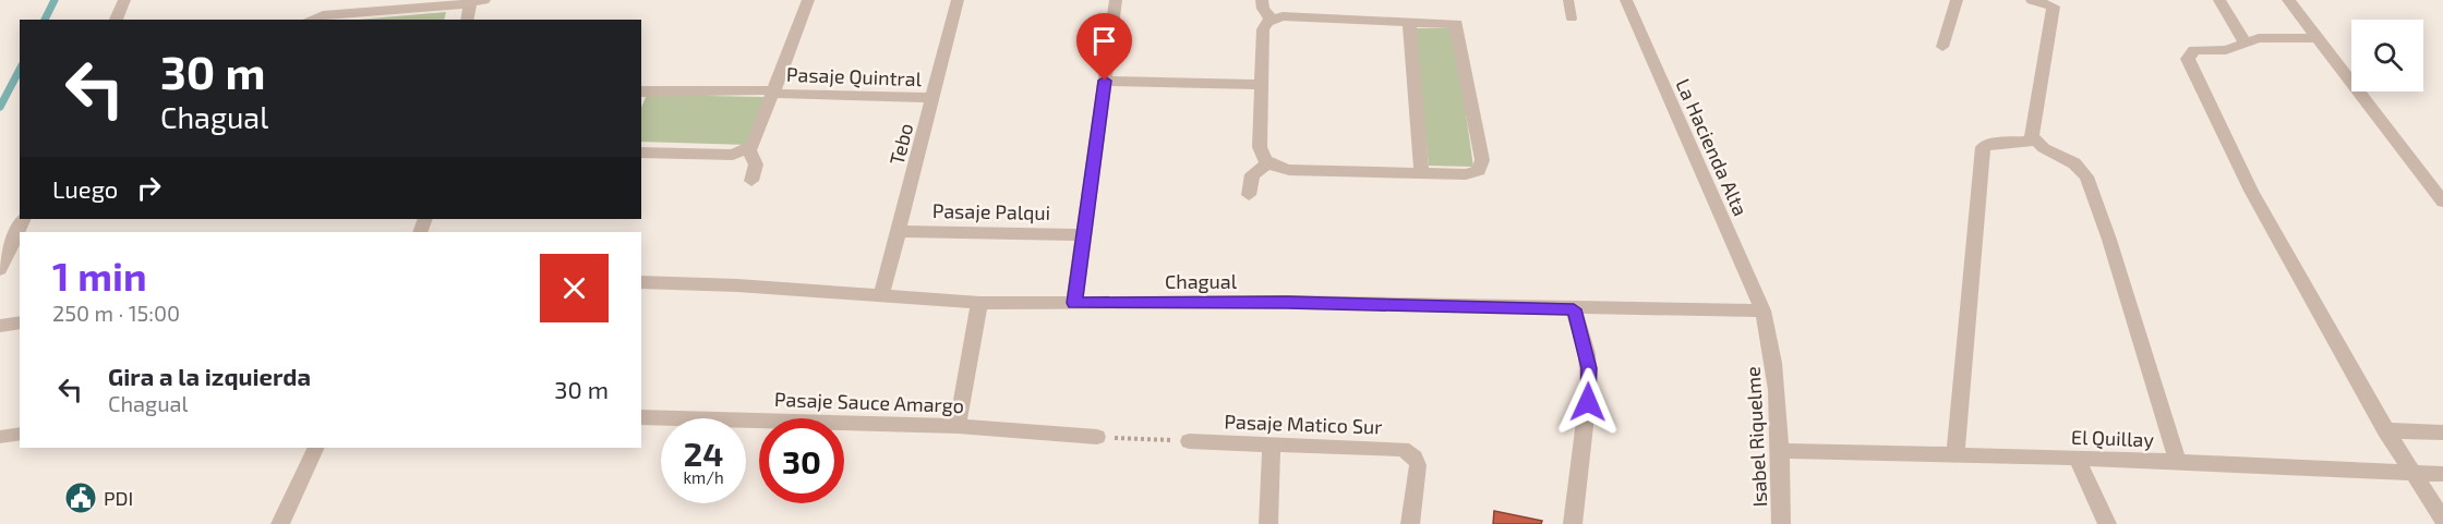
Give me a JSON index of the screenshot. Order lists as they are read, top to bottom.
{
  "streets": {
    "street": [
      "Pasaje Quintral",
      "Tebo",
      "La Hacienda Alta",
      "Pasaje Palqui",
      "Chagual",
      "Pasaje Sauce Amargo",
      "Pasaje Matico Sur",
      "Isabel Riquelme",
      "El Quillay"
    ]
  },
  "crossings": [
    ["Pasaje Quintral", "Tebo"],
    ["Tebo", "Pasaje Palqui"],
    ["Tebo", "Chagual"],
    ["La Hacienda Alta", "Chagual"],
    ["La Hacienda Alta", "Isabel Riquelme"],
    ["Chagual", "Isabel Riquelme"],
    ["Isabel Riquelme", "El Quillay"]
  ],
  "places": {
    "public building": ["PDI"]
  },
  "page": {
    "turn": ["30 m", "Chagual"],
    "then": "Luego",
    "heading": ["1 min", "250 m · 15:00"],
    "list": [
      {
        "name": "Gira a la izquierda",
        "note": "Chagual",
        "value": "30 m"
      }
    ],
    "speed": "24 km/h",
    "limit": "30"
  }
}
